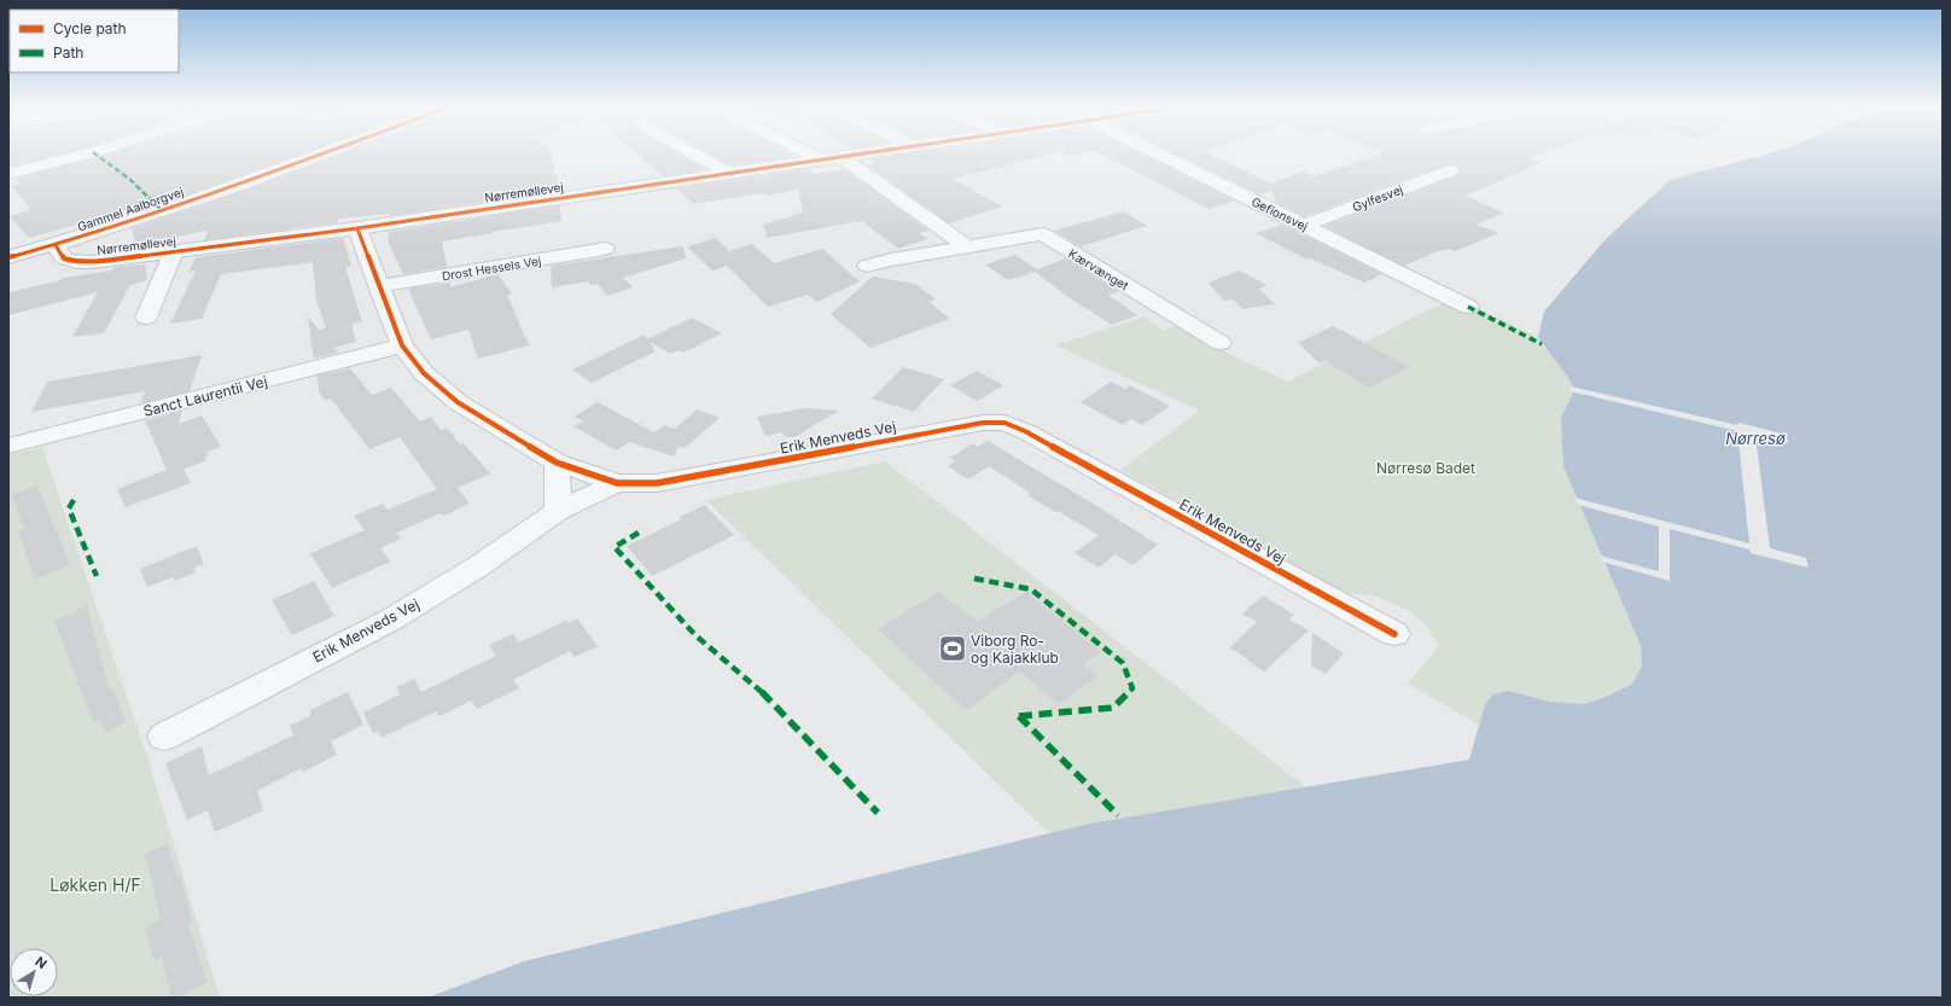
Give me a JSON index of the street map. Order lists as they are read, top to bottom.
{
  "streets": {
    "street": [
      "Nørremøllevej",
      "Gylfesvej",
      "Gammel Aalborgvej",
      "Gefionsvej",
      "Drost Hessels Vej",
      "Kærvænget",
      "Sanct Laurentii Vej",
      "Erik Menveds Vej"
    ]
  },
  "crossings": [
    ["Nørremøllevej", "Gammel Aalborgvej"],
    ["Nørremøllevej", "Erik Menveds Vej"],
    ["Gylfesvej", "Gefionsvej"],
    ["Drost Hessels Vej", "Erik Menveds Vej"],
    ["Sanct Laurentii Vej", "Erik Menveds Vej"]
  ],
  "water": ["Nørresø"],
  "parks": ["Nørresø Badet", "Løkken H/F"],
  "places": {
    "sports": ["Viborg Ro- og Kajakklub"]
  },
  "legend": ["Cycle path", "Path"],
  "north": "top right"
}
